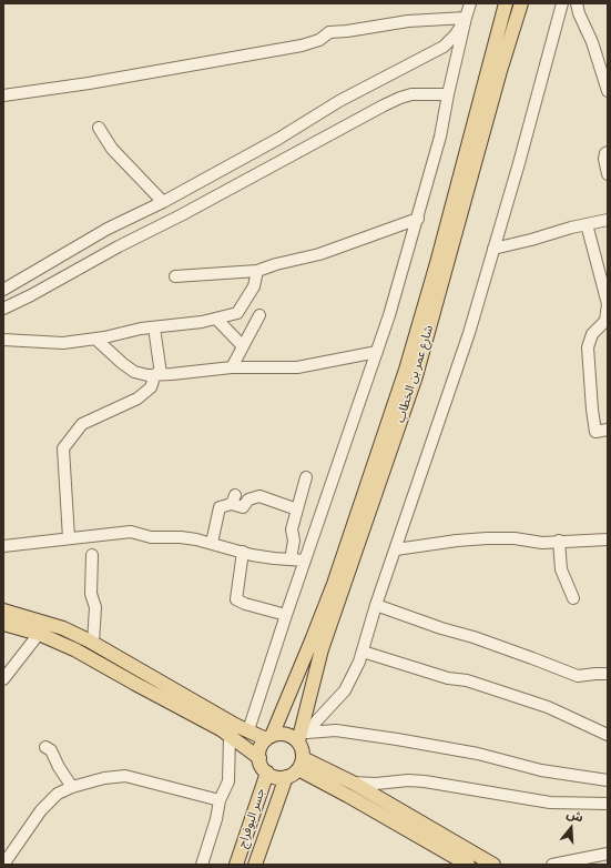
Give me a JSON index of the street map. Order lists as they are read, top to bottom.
{
  "streets": {
    "main road": ["شارع عمر بن الخطاب", "جسر البوفراج"]
  },
  "crossings": [
    ["شارع عمر بن الخطاب", "جسر البوفراج"]
  ],
  "north": "top"
}
